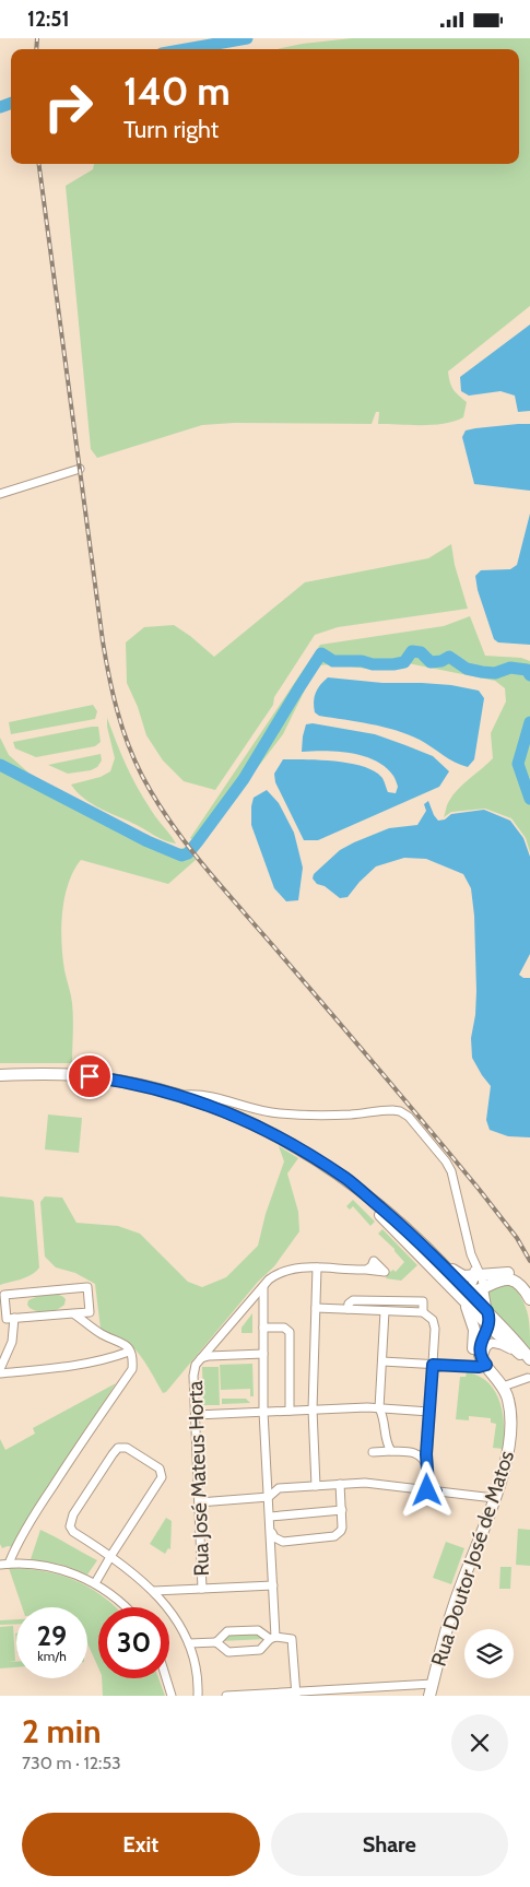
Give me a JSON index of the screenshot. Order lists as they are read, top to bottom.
{
  "streets": {
    "street": ["Rua José Mateus Horta", "Rua Doutor José de Matos"]
  },
  "page": {
    "status": "12:51",
    "turn": ["140 m", "Turn right"],
    "speed": "29 km/h",
    "limit": "30",
    "heading": ["2 min", "730 m · 12:53"],
    "buttons": ["Exit", "Share"]
  }
}
